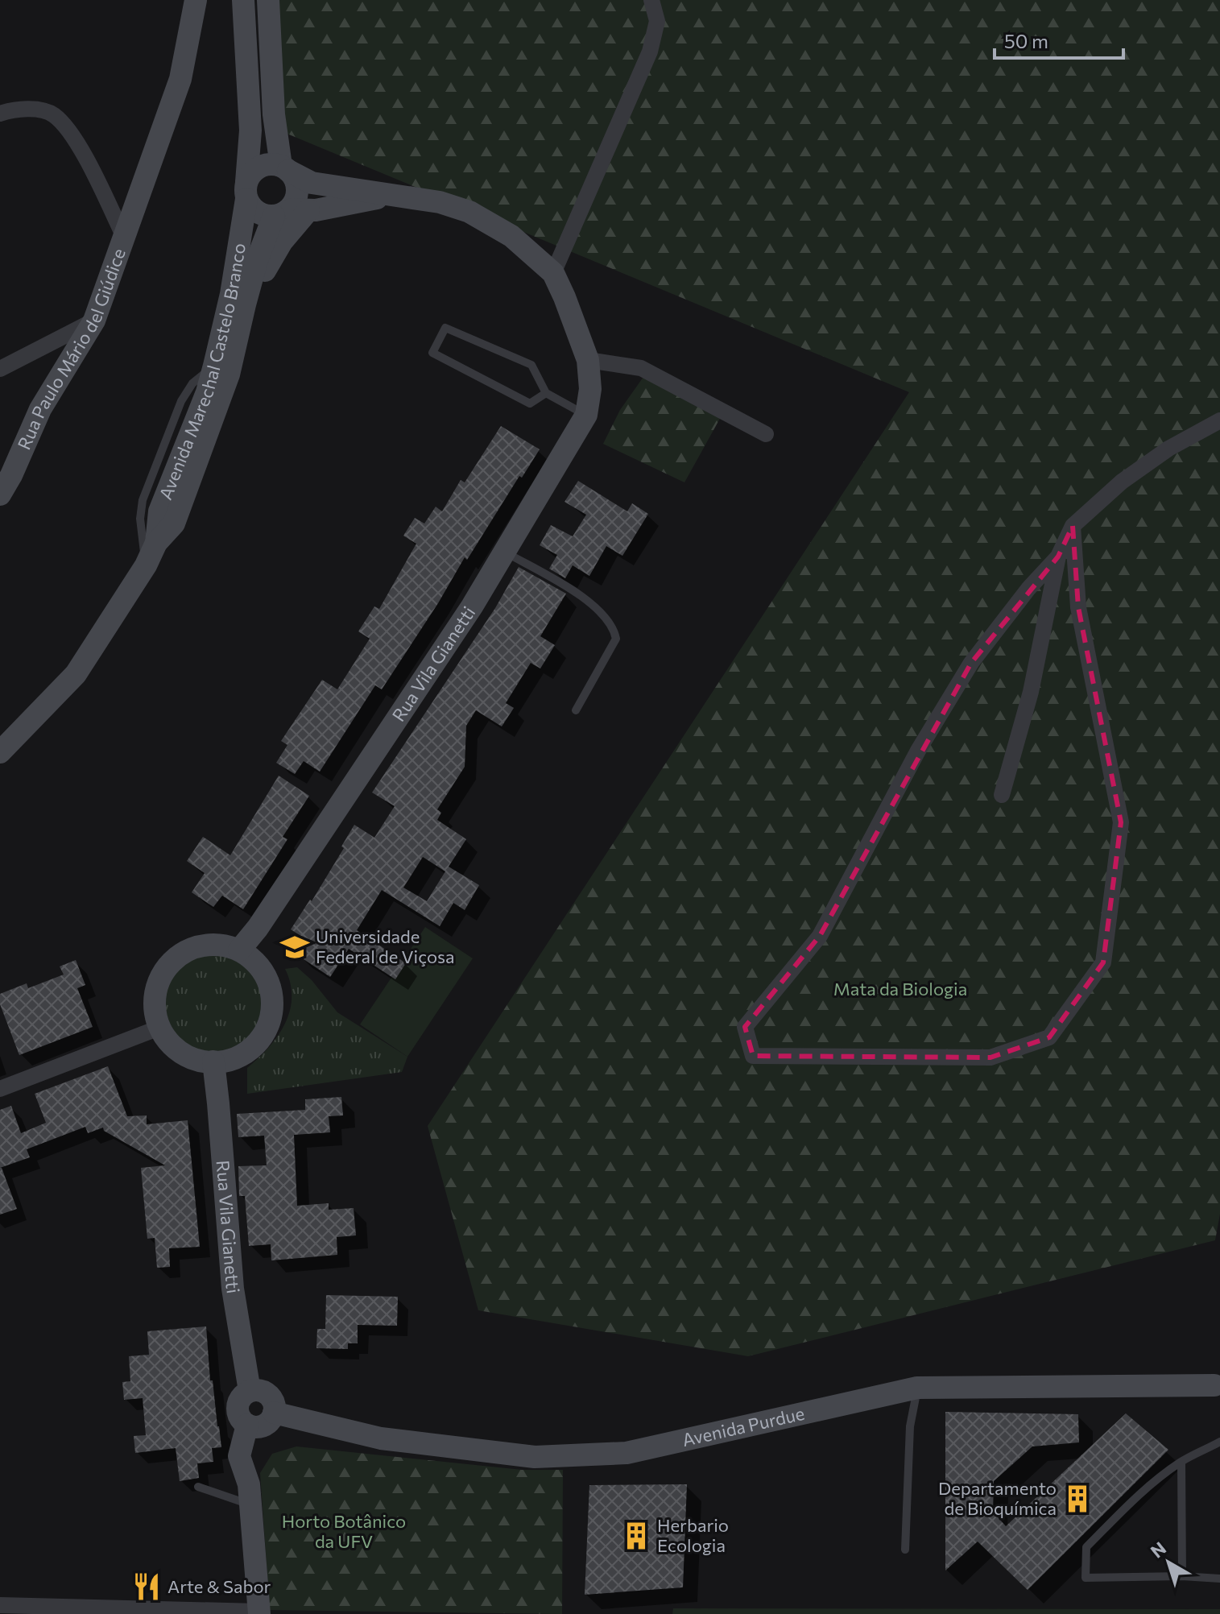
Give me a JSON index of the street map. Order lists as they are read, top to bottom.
{
  "streets": {
    "street": [
      "Rua Paulo Mário del Giúdice",
      "Avenida Marechal Castelo Branco",
      "Rua Vila Gianetti",
      "Avenida Purdue"
    ]
  },
  "crossings": [
    ["Rua Vila Gianetti", "Avenida Purdue"]
  ],
  "parks": ["Mata da Biologia", "Horto Botânico da UFV"],
  "places": {
    "school or university": ["Universidade Federal de Viçosa"],
    "building": ["Departamento de Bioquímica", "Herbario Ecologia"],
    "restaurant": ["Arte & Sabor"]
  },
  "scale_bar": "50 m",
  "north": "top left"
}
